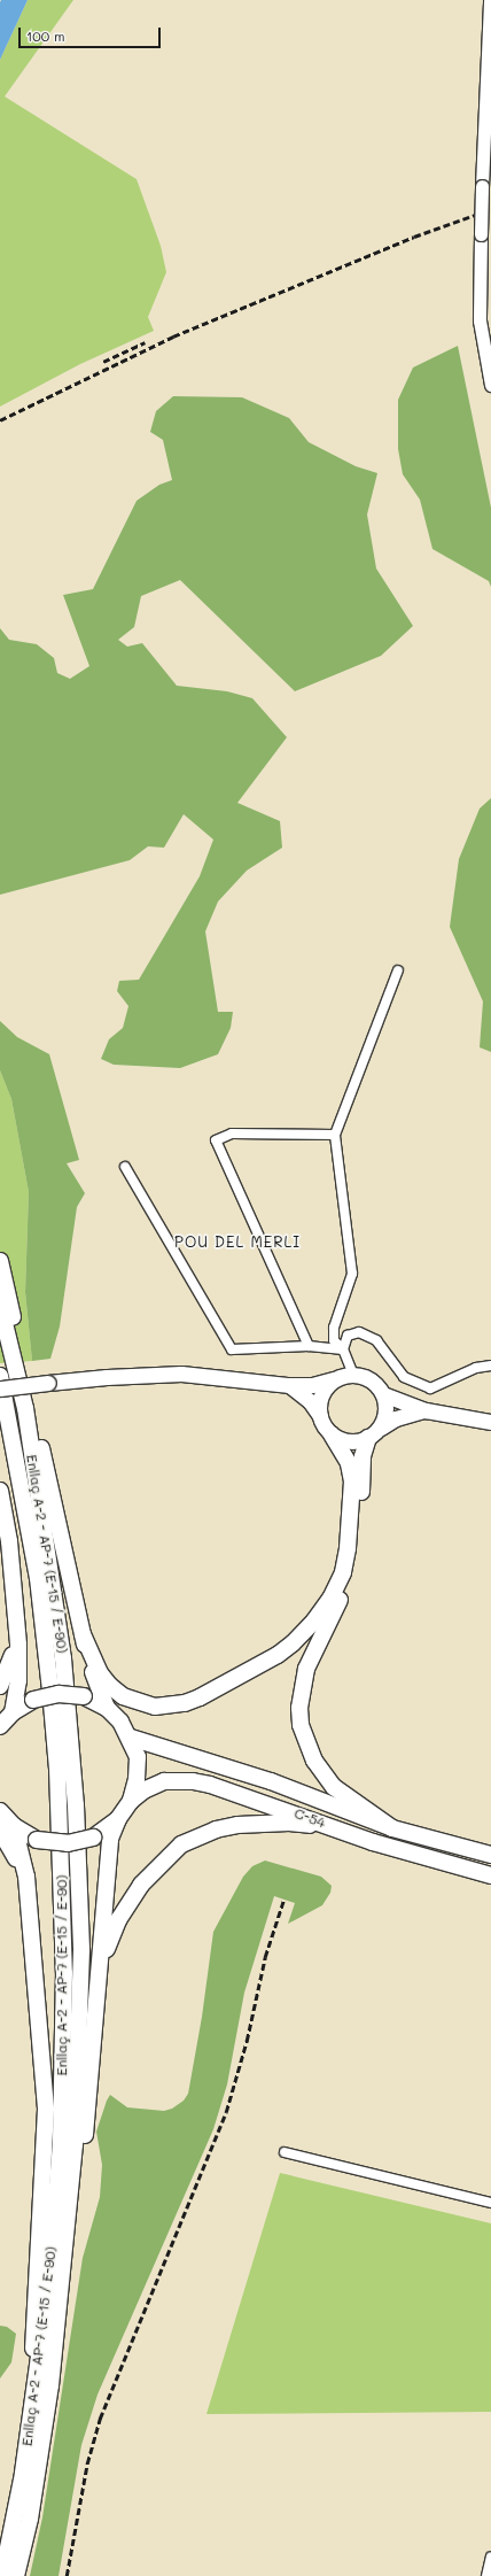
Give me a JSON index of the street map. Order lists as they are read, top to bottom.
{
  "streets": {
    "highway": ["Enllaç A-2 - AP-7 (E-15 / E-90)", "C-54"]
  },
  "districts": ["POU DEL MERLI"],
  "scale_bar": "100 m"
}
